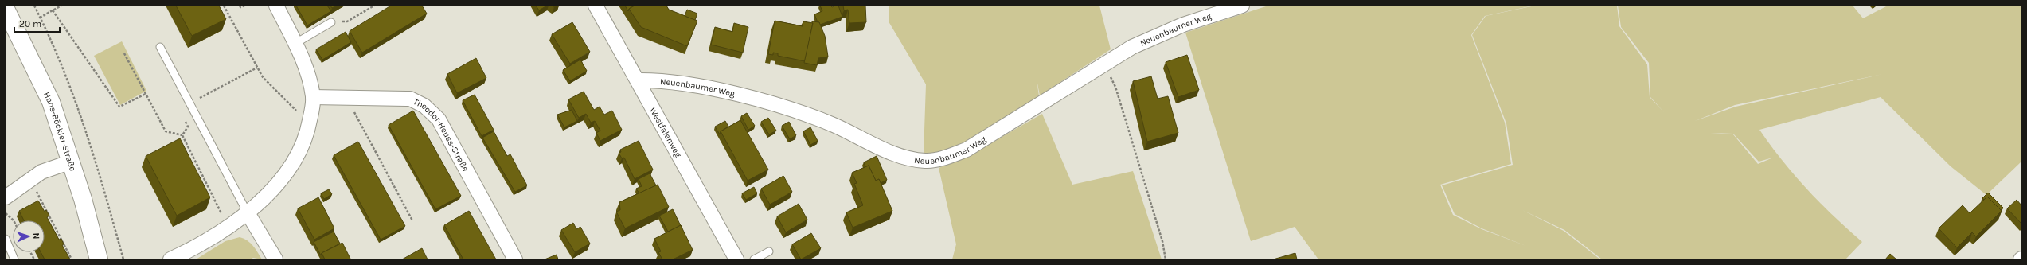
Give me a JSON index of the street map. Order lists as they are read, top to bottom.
{
  "streets": {
    "street": [
      "Neuenbaumer Weg",
      "Hans-Böckler-Straße",
      "Westfalenweg",
      "Theodor-Heuss-Straße"
    ]
  },
  "crossings": [
    ["Neuenbaumer Weg", "Westfalenweg"]
  ],
  "scale_bar": "20 m",
  "north": "right"
}
